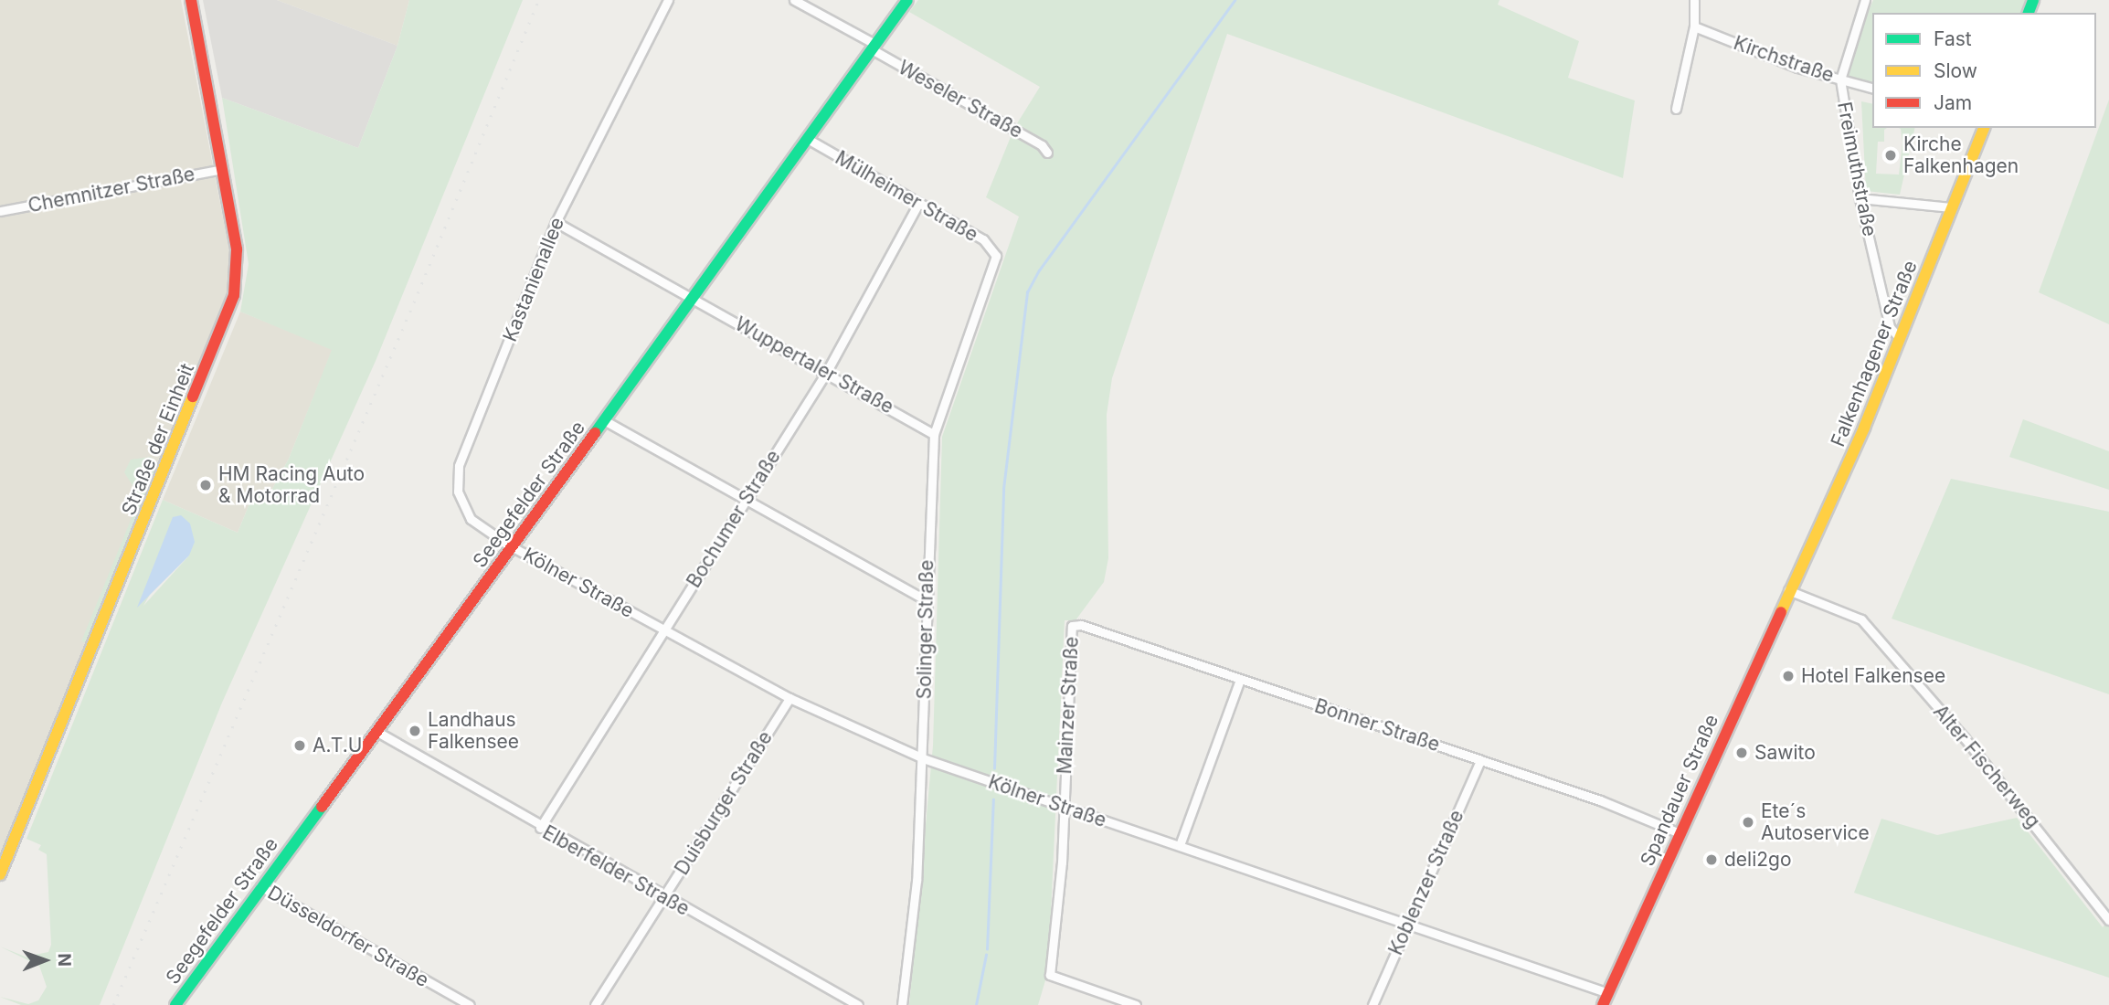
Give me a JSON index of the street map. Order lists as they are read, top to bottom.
{
  "streets": {
    "street": [
      "Kirchstraße",
      "Weseler Straße",
      "Freimuthstraße",
      "Chemnitzer Straße",
      "Mülheimer Straße",
      "Kastanienallee",
      "Falkenhagener Straße",
      "Wuppertaler Straße",
      "Straße der Einheit",
      "Seegefelder Straße",
      "Bochumer Straße",
      "Kölner Straße",
      "Solinger Straße",
      "Mainzer Straße",
      "Bonner Straße",
      "Alter Fischerweg",
      "Spandauer Straße",
      "Duisburger Straße",
      "Elberfelder Straße",
      "Koblenzer Straße",
      "Düsseldorfer Straße"
    ]
  },
  "crossings": [
    ["Kirchstraße", "Freimuthstraße"],
    ["Weseler Straße", "Seegefelder Straße"],
    ["Freimuthstraße", "Falkenhagener Straße"],
    ["Chemnitzer Straße", "Straße der Einheit"],
    ["Mülheimer Straße", "Seegefelder Straße"],
    ["Mülheimer Straße", "Bochumer Straße"],
    ["Mülheimer Straße", "Solinger Straße"],
    ["Kastanienallee", "Wuppertaler Straße"],
    ["Kastanienallee", "Seegefelder Straße"],
    ["Kastanienallee", "Kölner Straße"],
    ["Falkenhagener Straße", "Alter Fischerweg"],
    ["Falkenhagener Straße", "Spandauer Straße"],
    ["Wuppertaler Straße", "Seegefelder Straße"],
    ["Wuppertaler Straße", "Bochumer Straße"],
    ["Wuppertaler Straße", "Solinger Straße"],
    ["Seegefelder Straße", "Kölner Straße"],
    ["Seegefelder Straße", "Elberfelder Straße"],
    ["Seegefelder Straße", "Düsseldorfer Straße"],
    ["Bochumer Straße", "Kölner Straße"],
    ["Bochumer Straße", "Elberfelder Straße"],
    ["Kölner Straße", "Solinger Straße"],
    ["Kölner Straße", "Mainzer Straße"],
    ["Kölner Straße", "Spandauer Straße"],
    ["Kölner Straße", "Duisburger Straße"],
    ["Kölner Straße", "Koblenzer Straße"],
    ["Mainzer Straße", "Bonner Straße"],
    ["Bonner Straße", "Spandauer Straße"],
    ["Bonner Straße", "Koblenzer Straße"],
    ["Alter Fischerweg", "Spandauer Straße"],
    ["Duisburger Straße", "Elberfelder Straße"]
  ],
  "places": [
    "Kirche Falkenhagen",
    "HM Racing Auto & Motorrad",
    "Hotel Falkensee",
    "Landhaus Falkensee",
    "A.T.U",
    "Sawito",
    "Ete´s Autoservice",
    "deli2go"
  ],
  "legend": ["Fast", "Slow", "Jam"],
  "north": "right"
}
